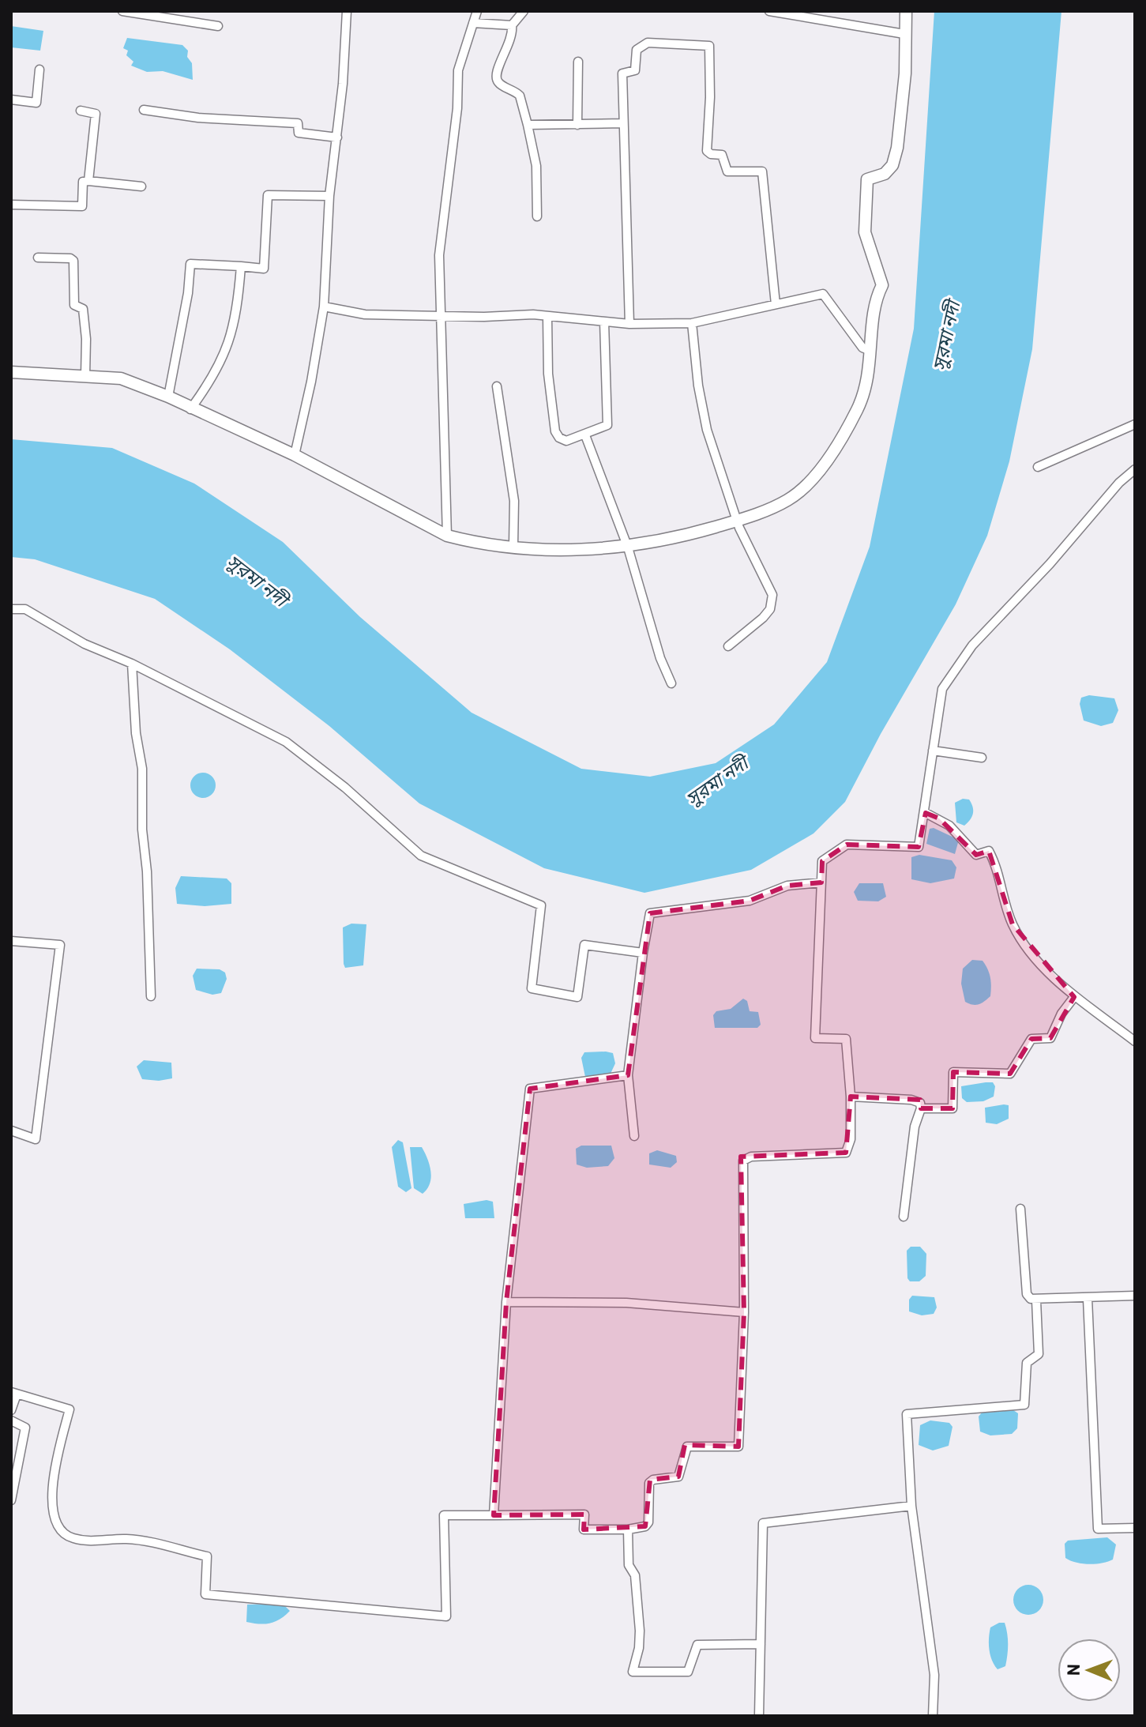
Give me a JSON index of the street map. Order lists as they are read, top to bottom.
{
  "water": ["সুরমা নদী"],
  "north": "left"
}
